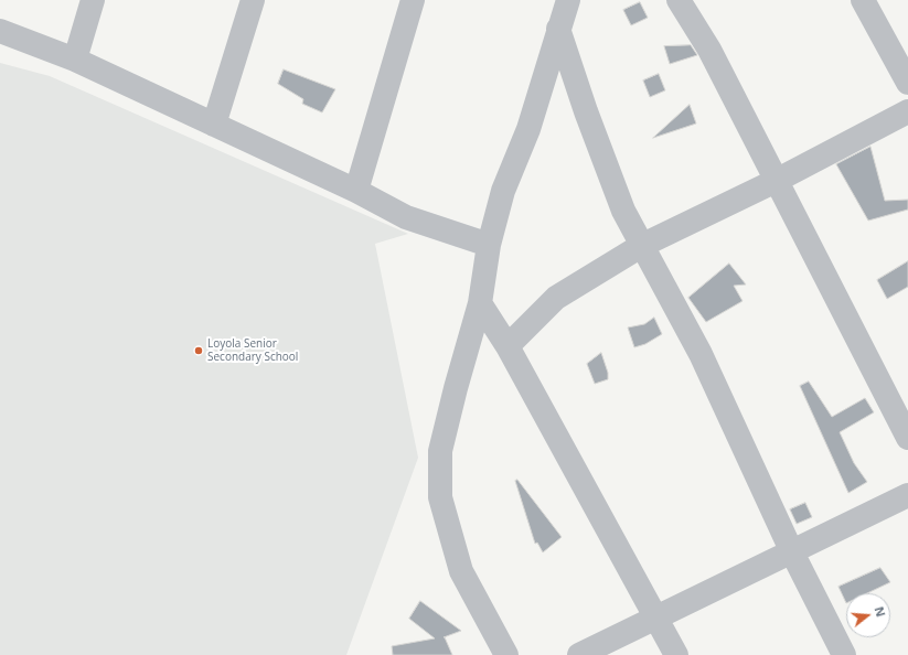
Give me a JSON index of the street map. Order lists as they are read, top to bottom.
{
  "places": ["Loyola Senior Secondary School"],
  "north": "right"
}
